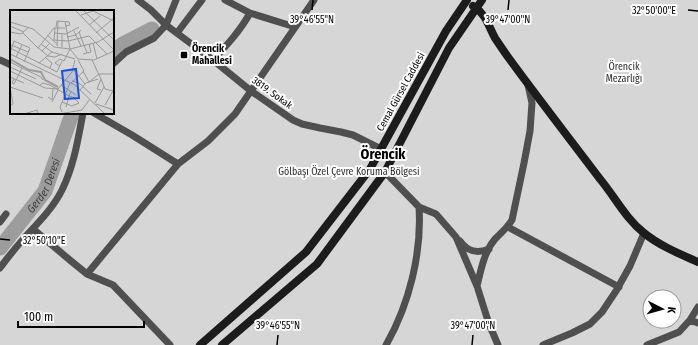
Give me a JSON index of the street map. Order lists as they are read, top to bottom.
{
  "streets": {
    "street": ["Cemal Gürsel Caddesi", "3819. Sokak"]
  },
  "crossings": [
    ["Cemal Gürsel Caddesi", "3819. Sokak"]
  ],
  "districts": ["Örencik"],
  "water": ["Gerder Deresi"],
  "parks": ["Örencik Mezarlığı", "Gölbaşı Özel Çevre Koruma Bölgesi"],
  "places": {
    "transit": ["Örencik Mahallesi"]
  },
  "scale_bar": "100 m",
  "north": "right",
  "coordinates": [
    "32°50'00\"E",
    "39°46'55\"N",
    "39°47'00\"N",
    "32°50'10\"E"
  ]
}
